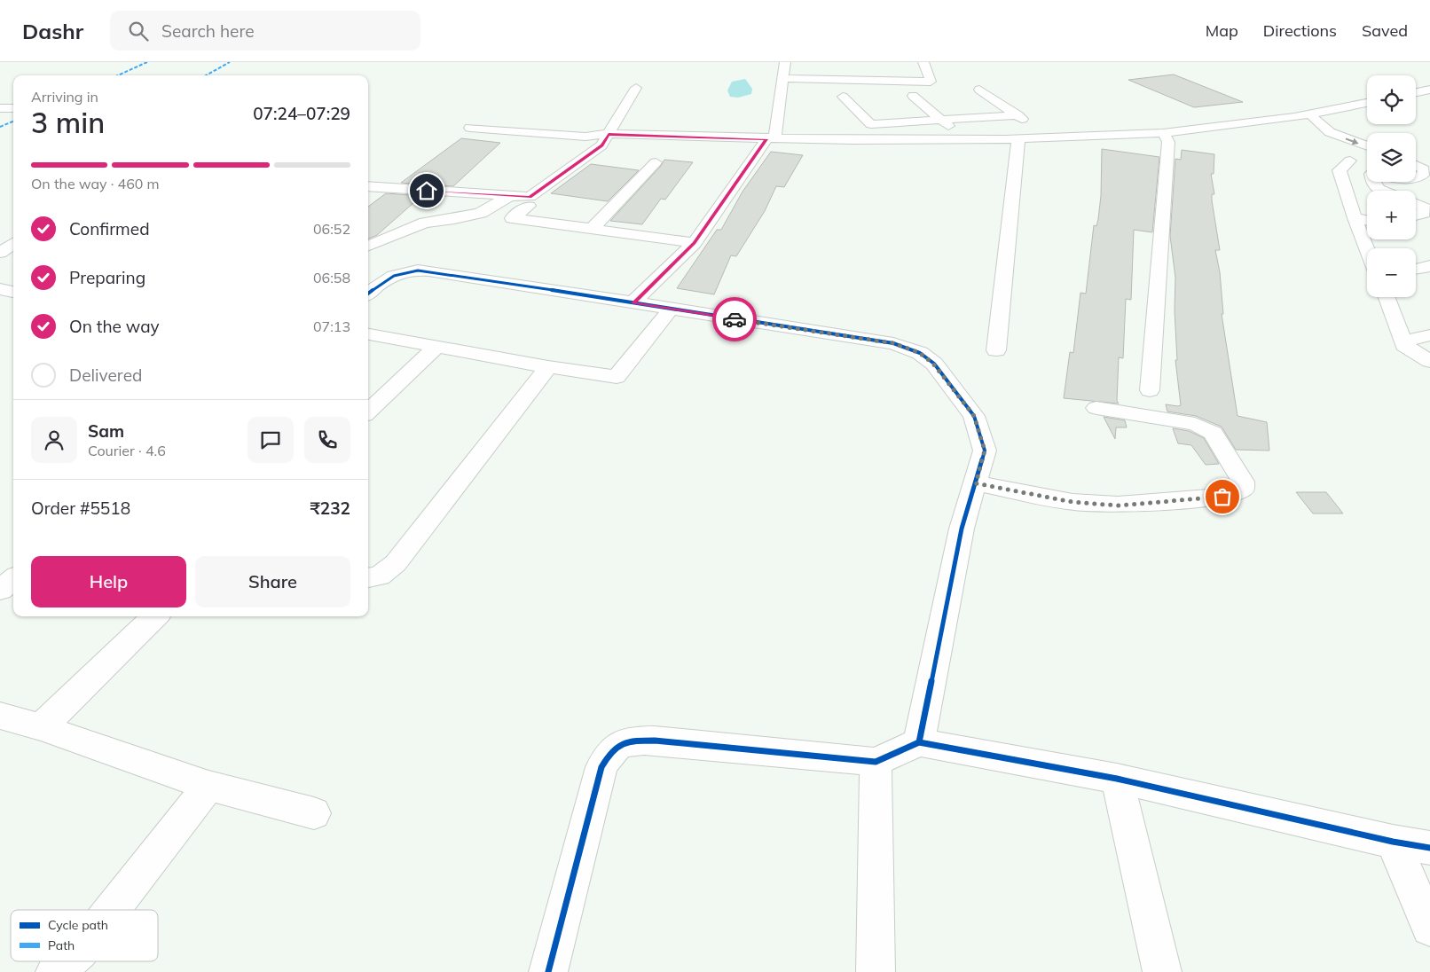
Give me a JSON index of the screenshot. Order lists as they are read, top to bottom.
{
  "legend": ["Cycle path", "Path"],
  "page": {
    "header": "Dashr",
    "search": "Search here",
    "nav": ["Map", "Directions", "Saved"],
    "map_buttons": ["+", "−"],
    "heading": ["3 min", "Arriving in", "07:24–07:29"],
    "panel": [
      "Sam",
      "Courier · 4.6",
      "Order #5518",
      "₹232"
    ],
    "bar": "On the way · 460 m",
    "list": [
      ["Confirmed", "06:52"],
      ["Preparing", "06:58"],
      ["On the way", "07:13"],
      "Delivered"
    ],
    "buttons": ["Help", "Share"]
  }
}
